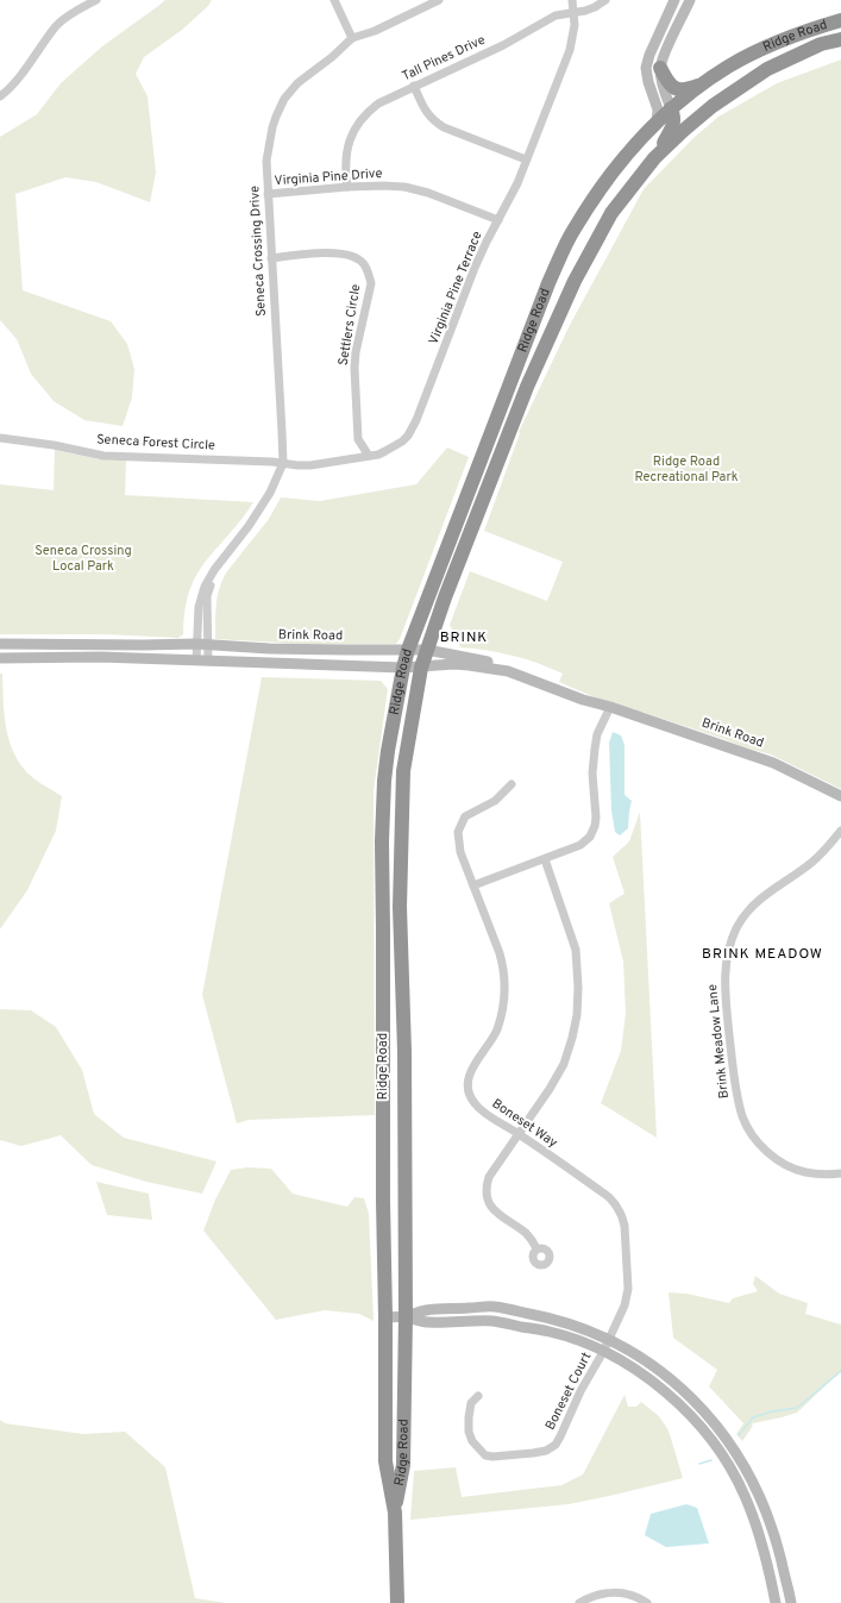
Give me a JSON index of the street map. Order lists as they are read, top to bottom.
{
  "streets": {
    "highway": ["Ridge Road"],
    "main road": ["Brink Road"],
    "street": [
      "Tall Pines Drive",
      "Virginia Pine Drive",
      "Seneca Crossing Drive",
      "Virginia Pine Terrace",
      "Settlers Circle",
      "Seneca Forest Circle",
      "Brink Meadow Lane",
      "Boneset Way",
      "Boneset Court"
    ]
  },
  "crossings": [
    ["Ridge Road", "Brink Road"],
    ["Tall Pines Drive", "Virginia Pine Drive"],
    ["Tall Pines Drive", "Virginia Pine Terrace"],
    ["Virginia Pine Drive", "Seneca Crossing Drive"],
    ["Virginia Pine Drive", "Virginia Pine Terrace"],
    ["Seneca Crossing Drive", "Virginia Pine Terrace"],
    ["Seneca Crossing Drive", "Settlers Circle"],
    ["Seneca Crossing Drive", "Seneca Forest Circle"],
    ["Seneca Crossing Drive", "Brink Road"],
    ["Virginia Pine Terrace", "Settlers Circle"],
    ["Virginia Pine Terrace", "Seneca Forest Circle"],
    ["Boneset Way", "Boneset Court"]
  ],
  "districts": ["BRINK", "BRINK MEADOW"],
  "parks": ["Ridge Road Recreational Park", "Seneca Crossing Local Park"]
}
